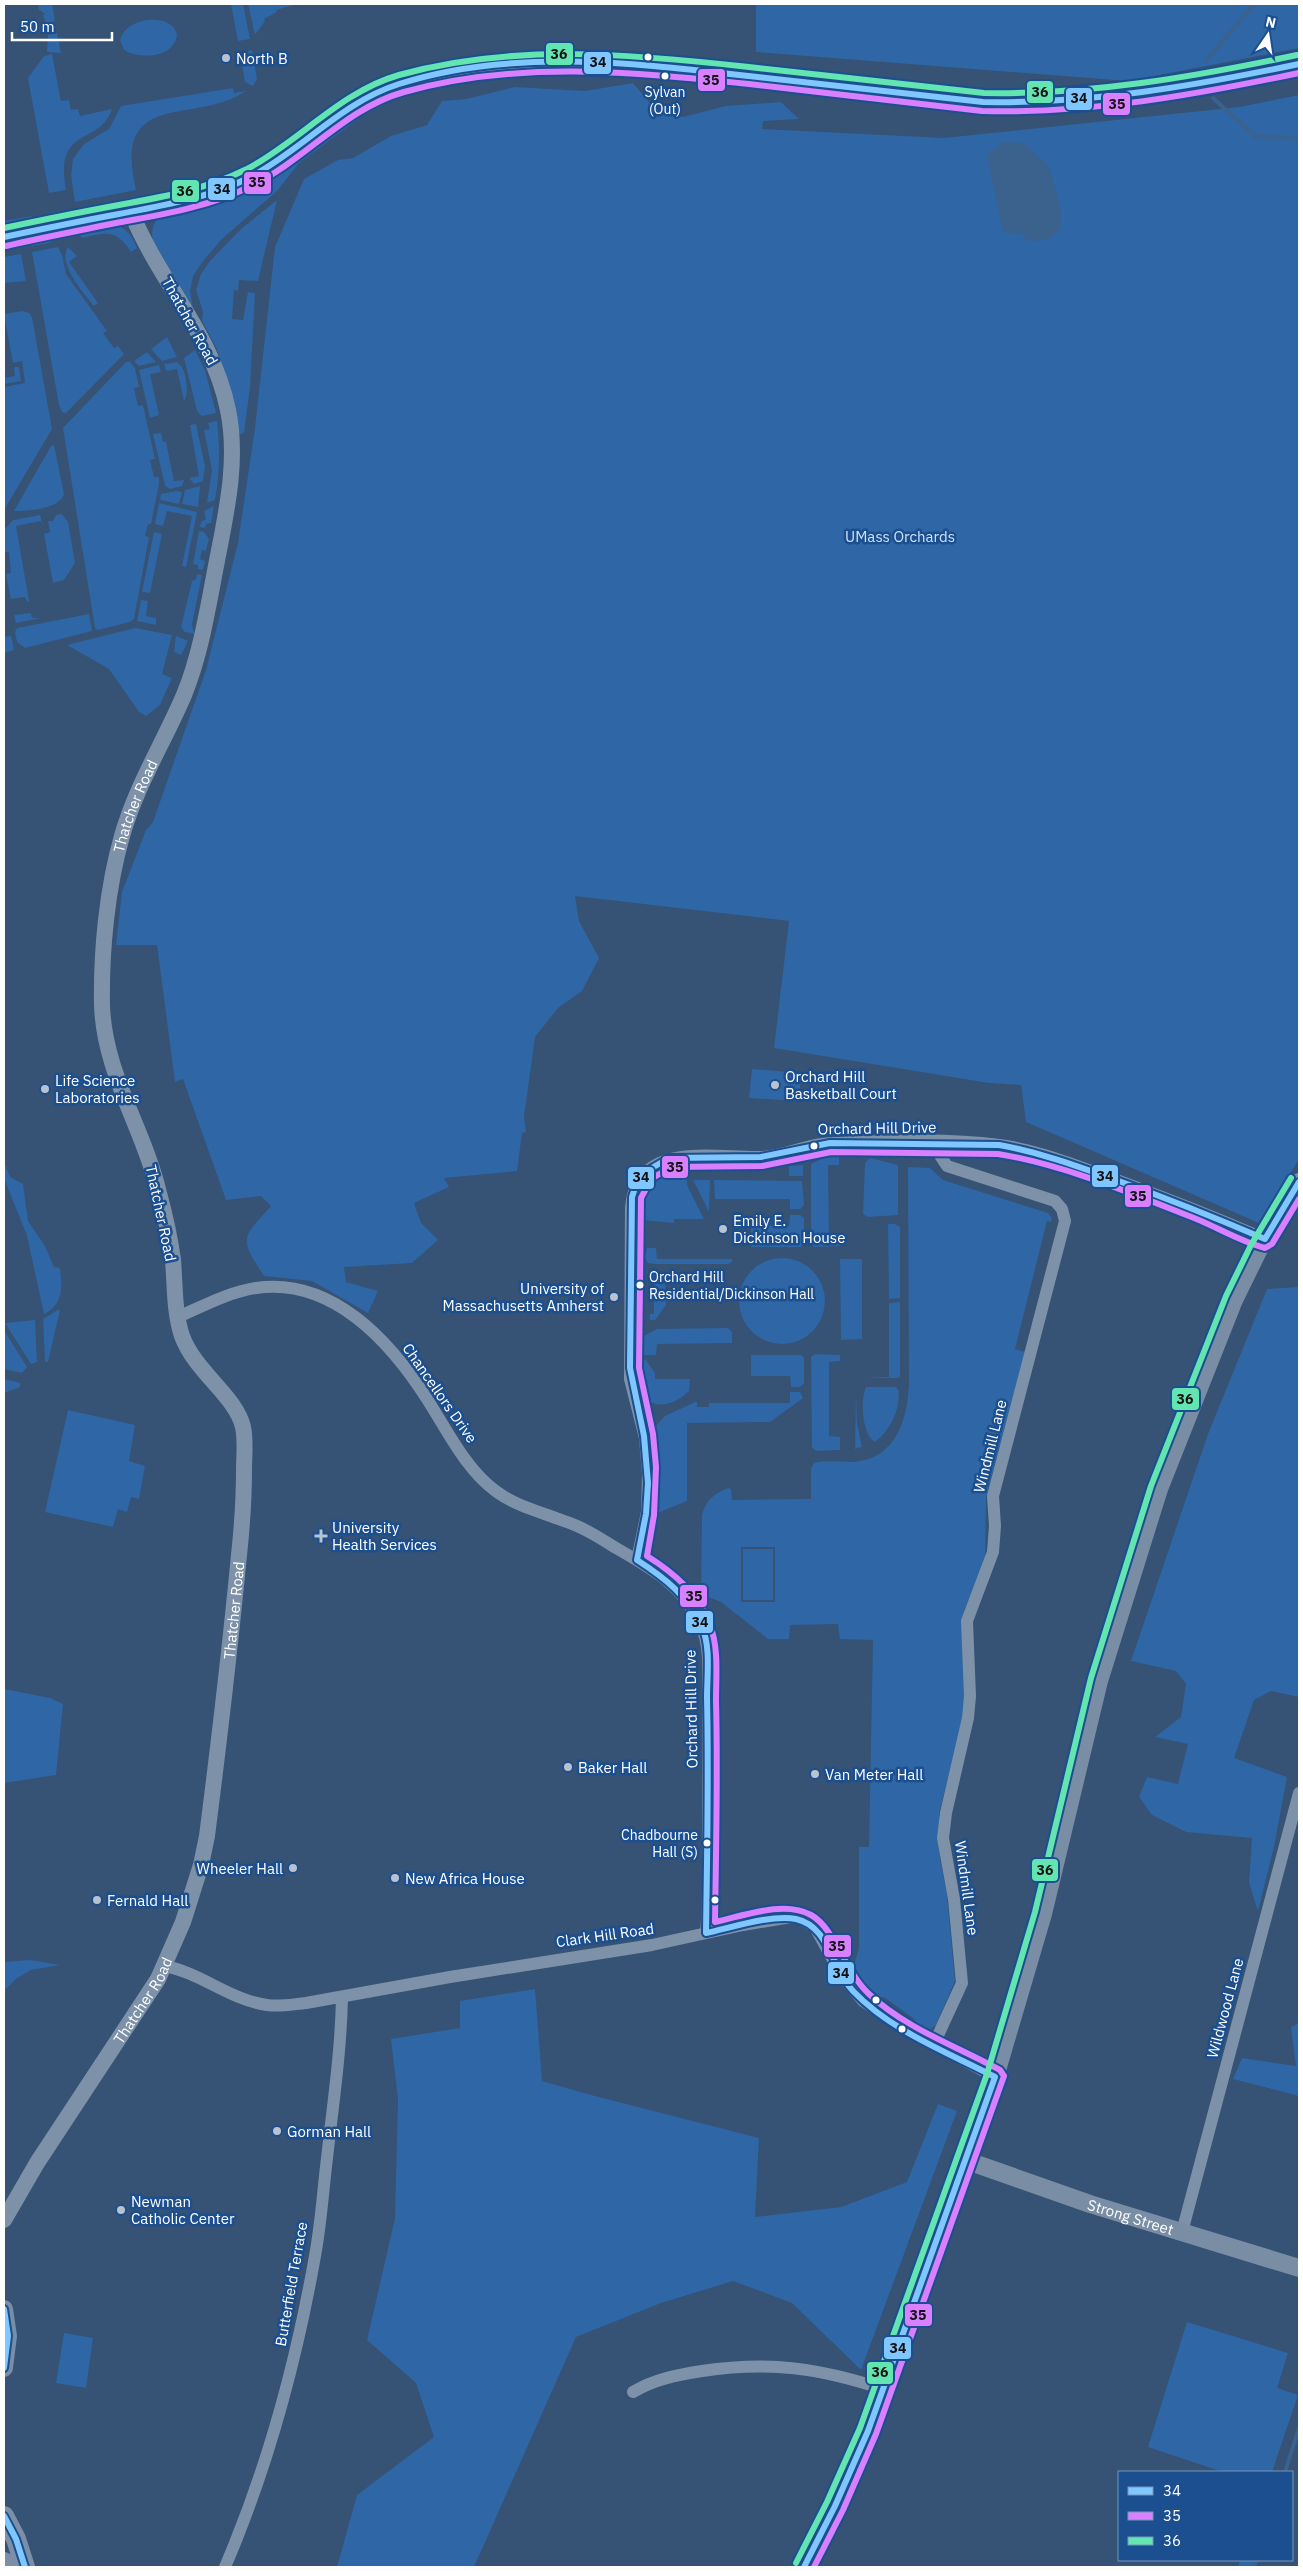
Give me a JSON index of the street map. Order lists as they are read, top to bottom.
{
  "streets": {
    "main road": ["Strong Street"],
    "street": [
      "Thatcher Road",
      "Orchard Hill Drive",
      "Chancellors Drive",
      "Windmill Lane",
      "Clark Hill Road",
      "Wildwood Lane",
      "Butterfield Terrace"
    ]
  },
  "crossings": [
    ["Thatcher Road", "Chancellors Drive"],
    ["Thatcher Road", "Clark Hill Road"],
    ["Orchard Hill Drive", "Chancellors Drive"],
    ["Orchard Hill Drive", "Windmill Lane"],
    ["Orchard Hill Drive", "Clark Hill Road"],
    ["Windmill Lane", "Clark Hill Road"],
    ["Clark Hill Road", "Butterfield Terrace"],
    ["Wildwood Lane", "Strong Street"]
  ],
  "parks": ["UMass Orchards"],
  "places": {
    "other": [
      "North B",
      "Sylvan (Out)",
      "Orchard Hill Basketball Court",
      "Life Science Laboratories",
      "Emily E. Dickinson House",
      "Orchard Hill Residential/Dickinson Hall",
      "University of Massachusetts Amherst",
      "Baker Hall",
      "Van Meter Hall",
      "Chadbourne Hall (S)",
      "Wheeler Hall",
      "New Africa House",
      "Fernald Hall",
      "Gorman Hall",
      "Newman Catholic Center"
    ],
    "health": ["University Health Services"]
  },
  "lines": ["transit line 36", "transit line 34", "transit line 35"],
  "legend": ["34", "35", "36"],
  "scale_bar": "50 m",
  "north": "top"
}
